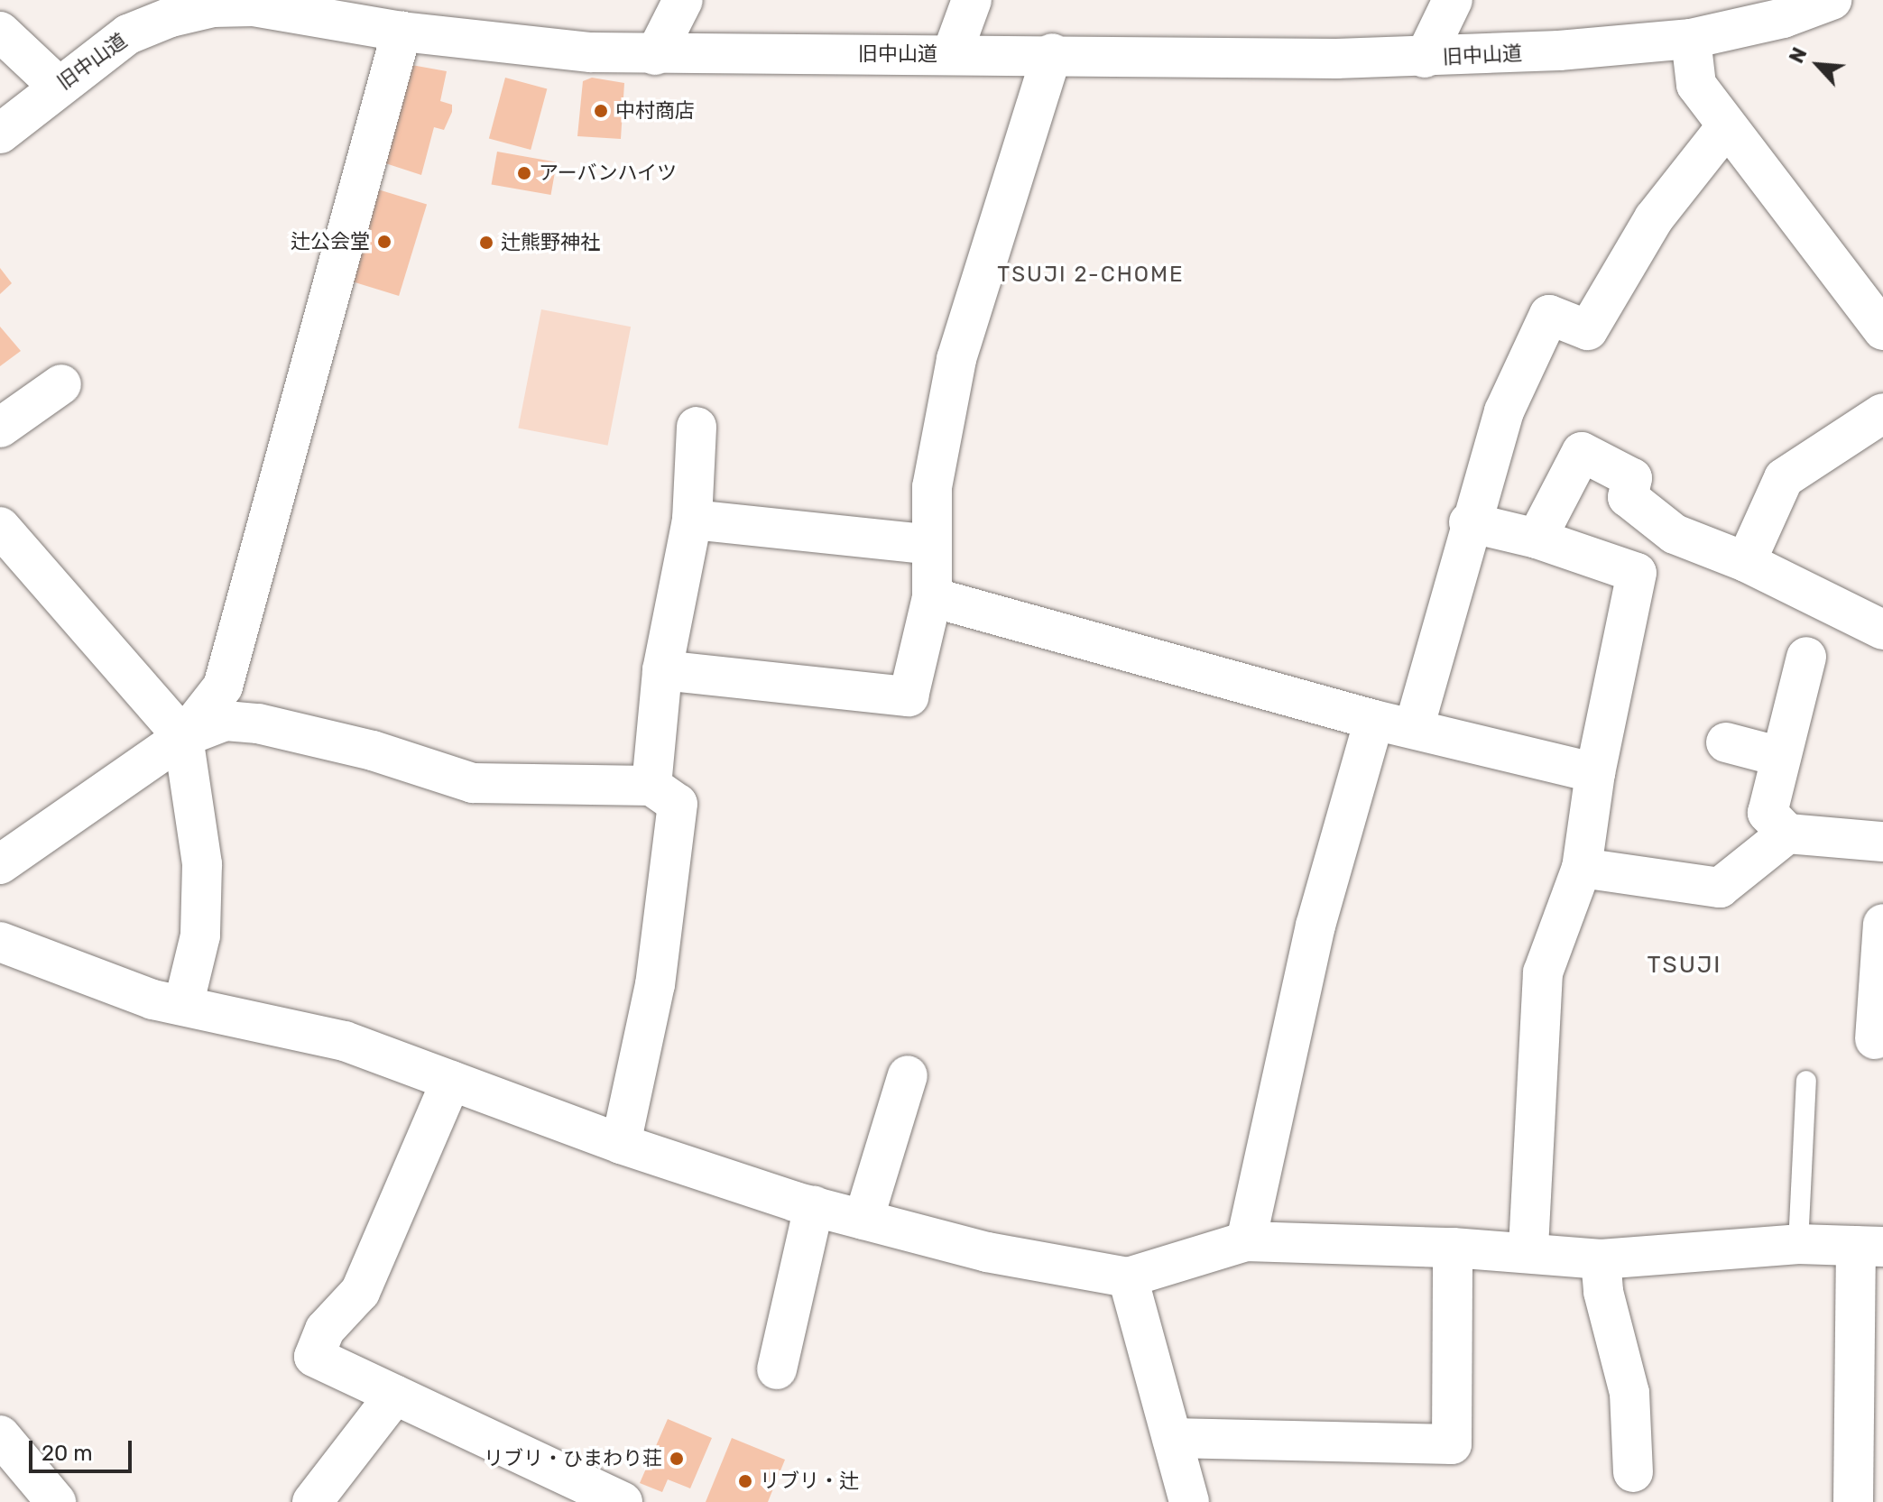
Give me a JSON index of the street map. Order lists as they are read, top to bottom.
{
  "streets": {
    "street": ["旧中山道"]
  },
  "districts": ["TSUJI 2-CHOME", "TSUJI"],
  "places": [
    "中村商店",
    "アーバンハイツ",
    "辻公会堂",
    "辻熊野神社",
    "リブリ・ひまわり荘",
    "リブリ・辻"
  ],
  "scale_bar": "20 m",
  "north": "top left"
}
